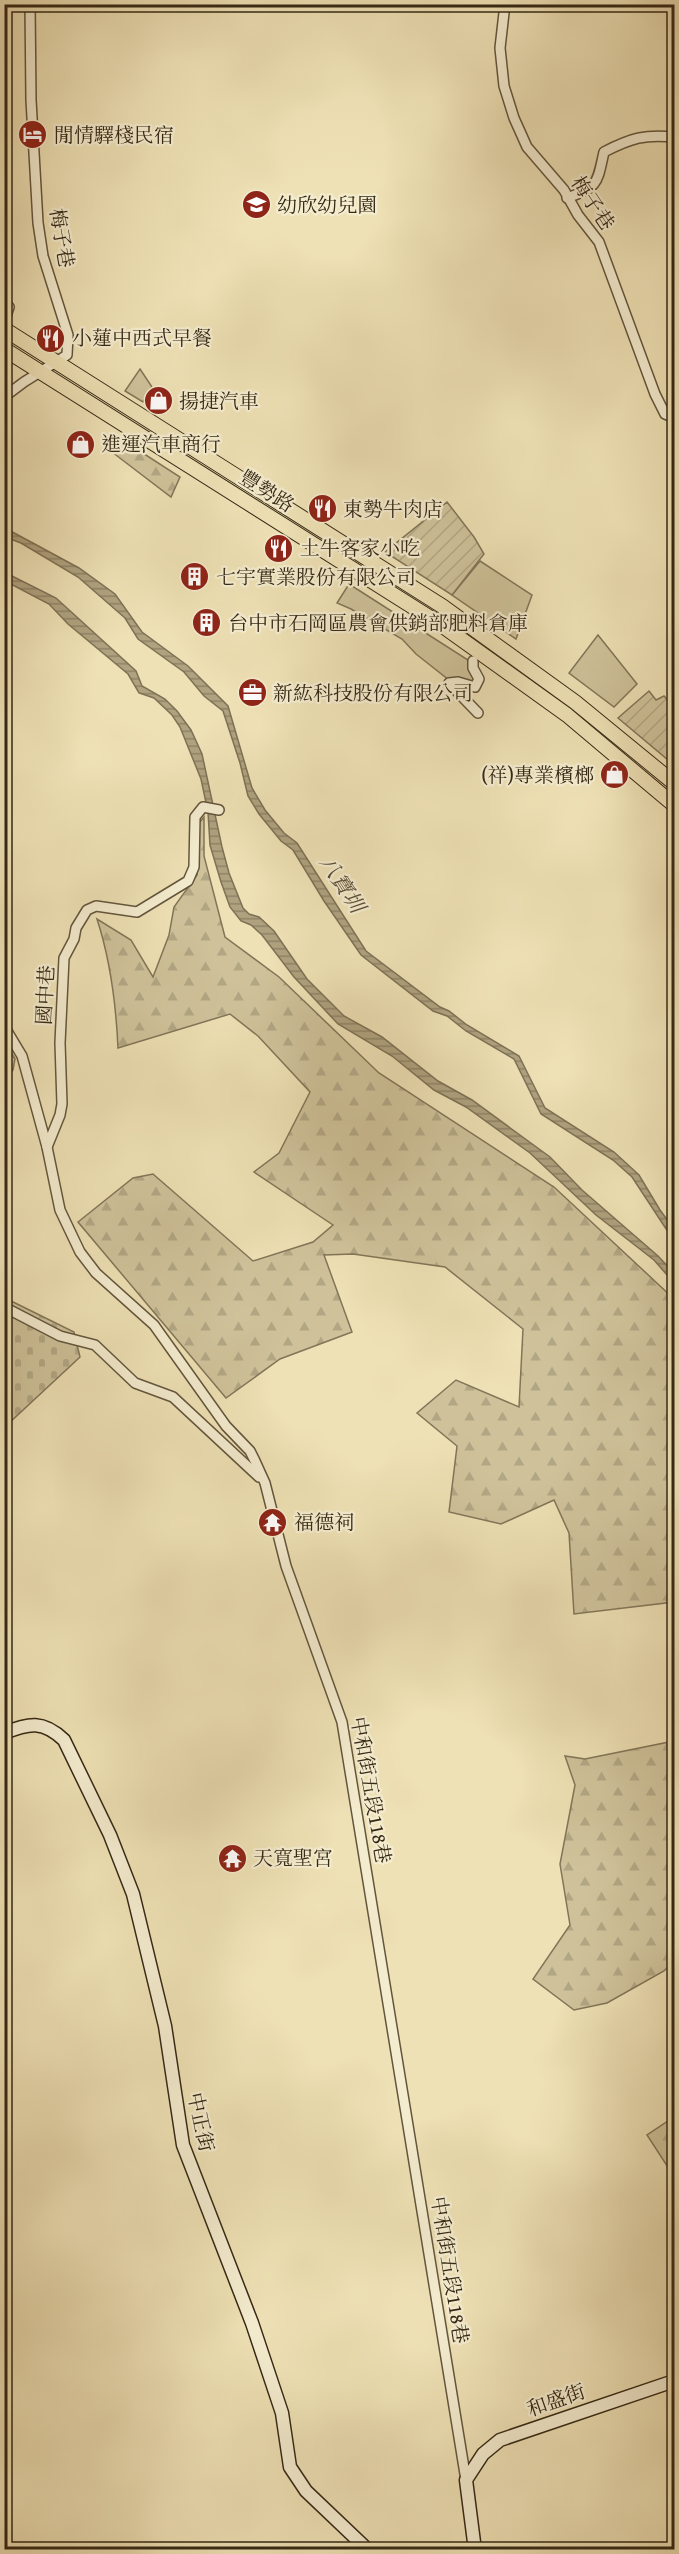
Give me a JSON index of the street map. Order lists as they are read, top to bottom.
{
  "streets": {
    "main road": ["豐勢路"],
    "street": [
      "梅子巷",
      "國中巷",
      "中和街五段118巷",
      "中正街",
      "和盛街"
    ]
  },
  "crossings": [
    ["梅子巷", "豐勢路"],
    ["國中巷", "中和街五段118巷"],
    ["中和街五段118巷", "和盛街"]
  ],
  "water": ["八寶圳"],
  "places": {
    "hotel": ["閒情驛棧民宿"],
    "school or university": ["幼欣幼兒園"],
    "restaurant": ["小蓮中西式早餐", "東勢牛肉店", "土牛客家小吃"],
    "shop": ["揚捷汽車", "進運汽車商行", "(祥)專業檳榔"],
    "building": ["七宇實業股份有限公司", "台中市石岡區農會供銷部肥料倉庫"],
    "office": ["新紘科技股份有限公司"],
    "temple": ["福德祠", "天寬聖宮"]
  }
}
